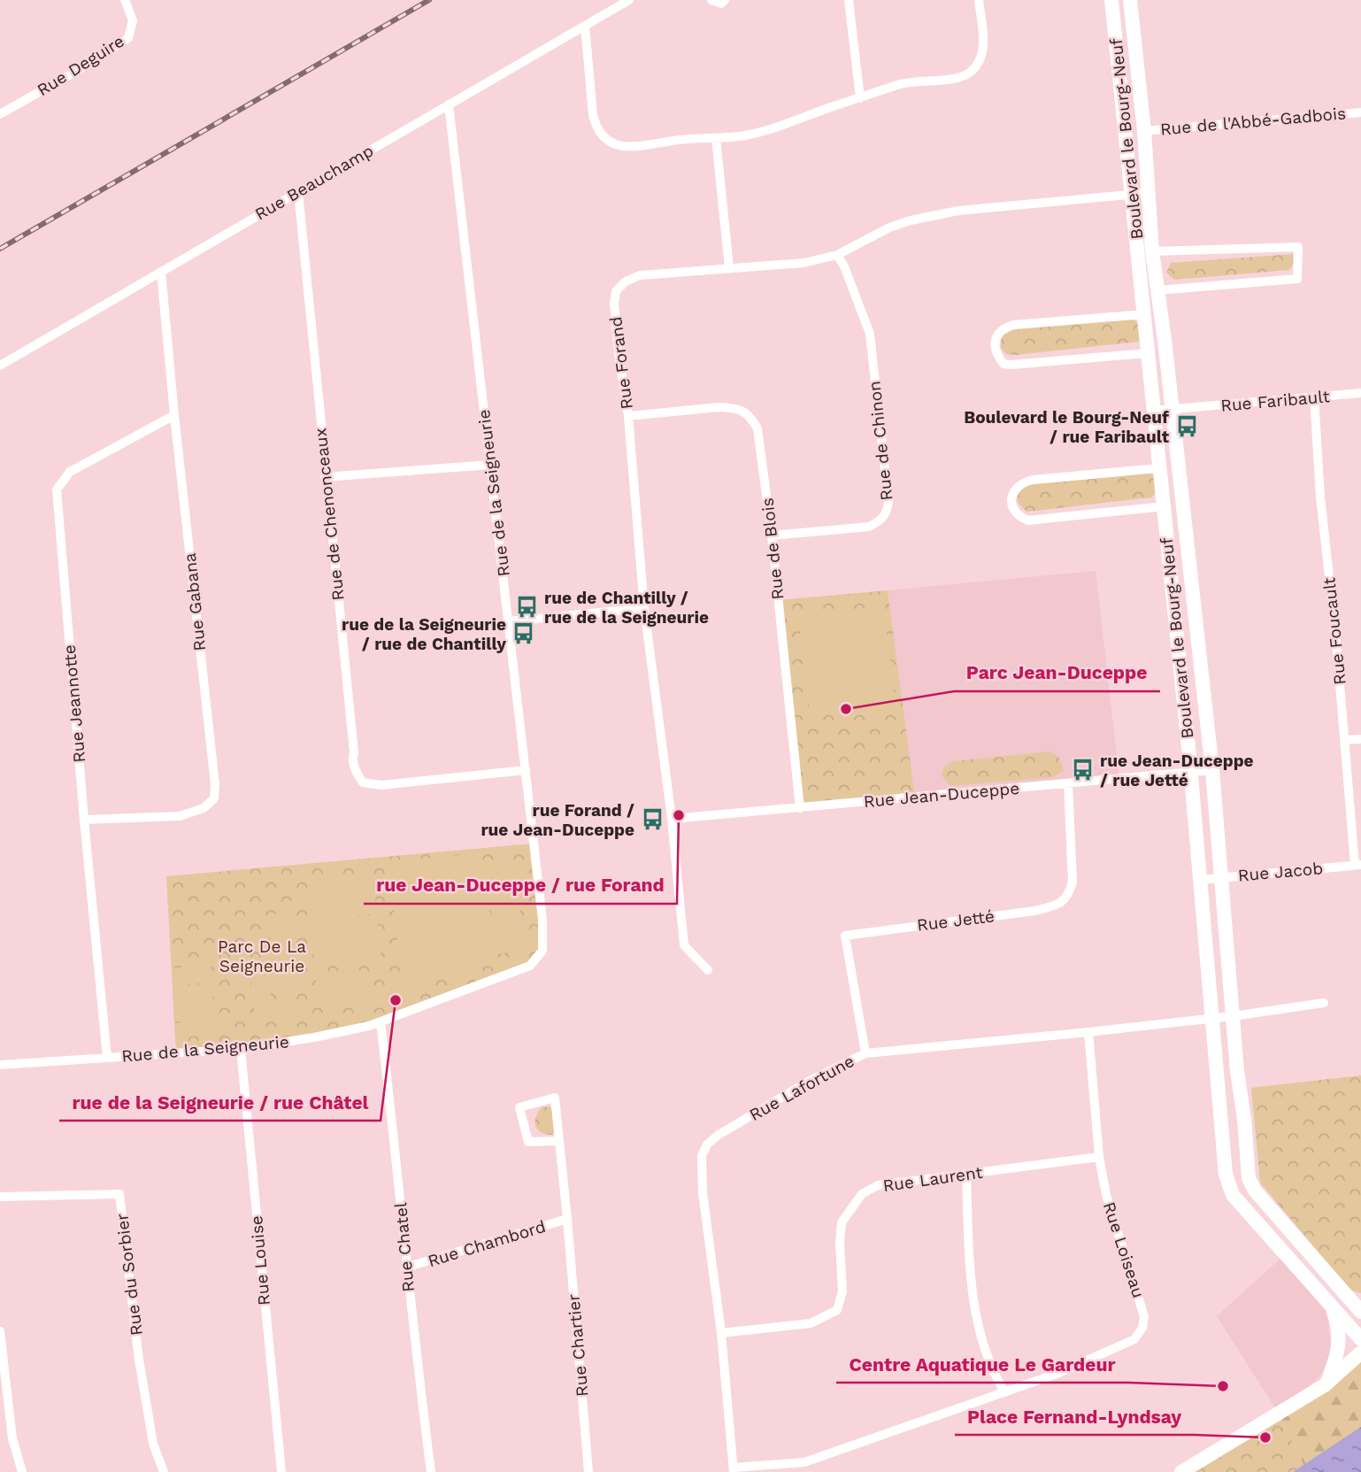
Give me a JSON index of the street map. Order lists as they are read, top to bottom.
{
  "streets": {
    "street": [
      "Rue Deguire",
      "Rue de l'Abbé-Gadbois",
      "Boulevard le Bourg-Neuf",
      "Rue Beauchamp",
      "Rue Forand",
      "Rue Faribault",
      "Rue de Chinon",
      "Rue de la Seigneurie",
      "Rue de Chenonceaux",
      "Rue de Blois",
      "Rue Gabana",
      "Rue Foucault",
      "Rue Jeannotte",
      "Rue Jean-Duceppe",
      "Rue Jacob",
      "Rue Jetté",
      "Rue Lafortune",
      "Rue Laurent",
      "Rue Chambord",
      "Rue Chatel",
      "Rue Loiseau",
      "Rue Louise",
      "Rue du Sorbier",
      "Rue Chartier"
    ]
  },
  "crossings": [
    ["Rue de l'Abbé-Gadbois", "Boulevard le Bourg-Neuf"],
    ["Boulevard le Bourg-Neuf", "Rue Forand"],
    ["Boulevard le Bourg-Neuf", "Rue Faribault"],
    ["Boulevard le Bourg-Neuf", "Rue Jean-Duceppe"],
    ["Boulevard le Bourg-Neuf", "Rue Jacob"],
    ["Boulevard le Bourg-Neuf", "Rue Lafortune"],
    ["Rue Beauchamp", "Rue de la Seigneurie"],
    ["Rue Beauchamp", "Rue de Chenonceaux"],
    ["Rue Beauchamp", "Rue Gabana"],
    ["Rue Forand", "Rue de Chinon"],
    ["Rue Forand", "Rue de Blois"],
    ["Rue Forand", "Rue Jean-Duceppe"],
    ["Rue Faribault", "Rue Foucault"],
    ["Rue de Chinon", "Rue de Blois"],
    ["Rue de la Seigneurie", "Rue de Chenonceaux"],
    ["Rue de la Seigneurie", "Rue Jeannotte"],
    ["Rue de la Seigneurie", "Rue Chatel"],
    ["Rue de la Seigneurie", "Rue Louise"],
    ["Rue de Blois", "Rue Jean-Duceppe"],
    ["Rue Gabana", "Rue Jeannotte"],
    ["Rue Foucault", "Rue Jacob"],
    ["Rue Jean-Duceppe", "Rue Jetté"],
    ["Rue Jetté", "Rue Lafortune"],
    ["Rue Lafortune", "Rue Laurent"],
    ["Rue Lafortune", "Rue Loiseau"],
    ["Rue Laurent", "Rue Loiseau"],
    ["Rue Chambord", "Rue Chatel"],
    ["Rue Chambord", "Rue Chartier"]
  ],
  "parks": ["Parc De La Seigneurie"],
  "places": {
    "bus stop": [
      "Boulevard le Bourg-Neuf / rue Faribault",
      "rue de Chantilly / rue de la Seigneurie",
      "rue de la Seigneurie / rue de Chantilly",
      "rue Jean-Duceppe / rue Jetté",
      "rue Forand / rue Jean-Duceppe"
    ],
    "other": [
      "Parc Jean-Duceppe",
      "rue Jean-Duceppe / rue Forand",
      "rue de la Seigneurie / rue Châtel",
      "Centre Aquatique Le Gardeur",
      "Place Fernand-Lyndsay"
    ]
  }
}
